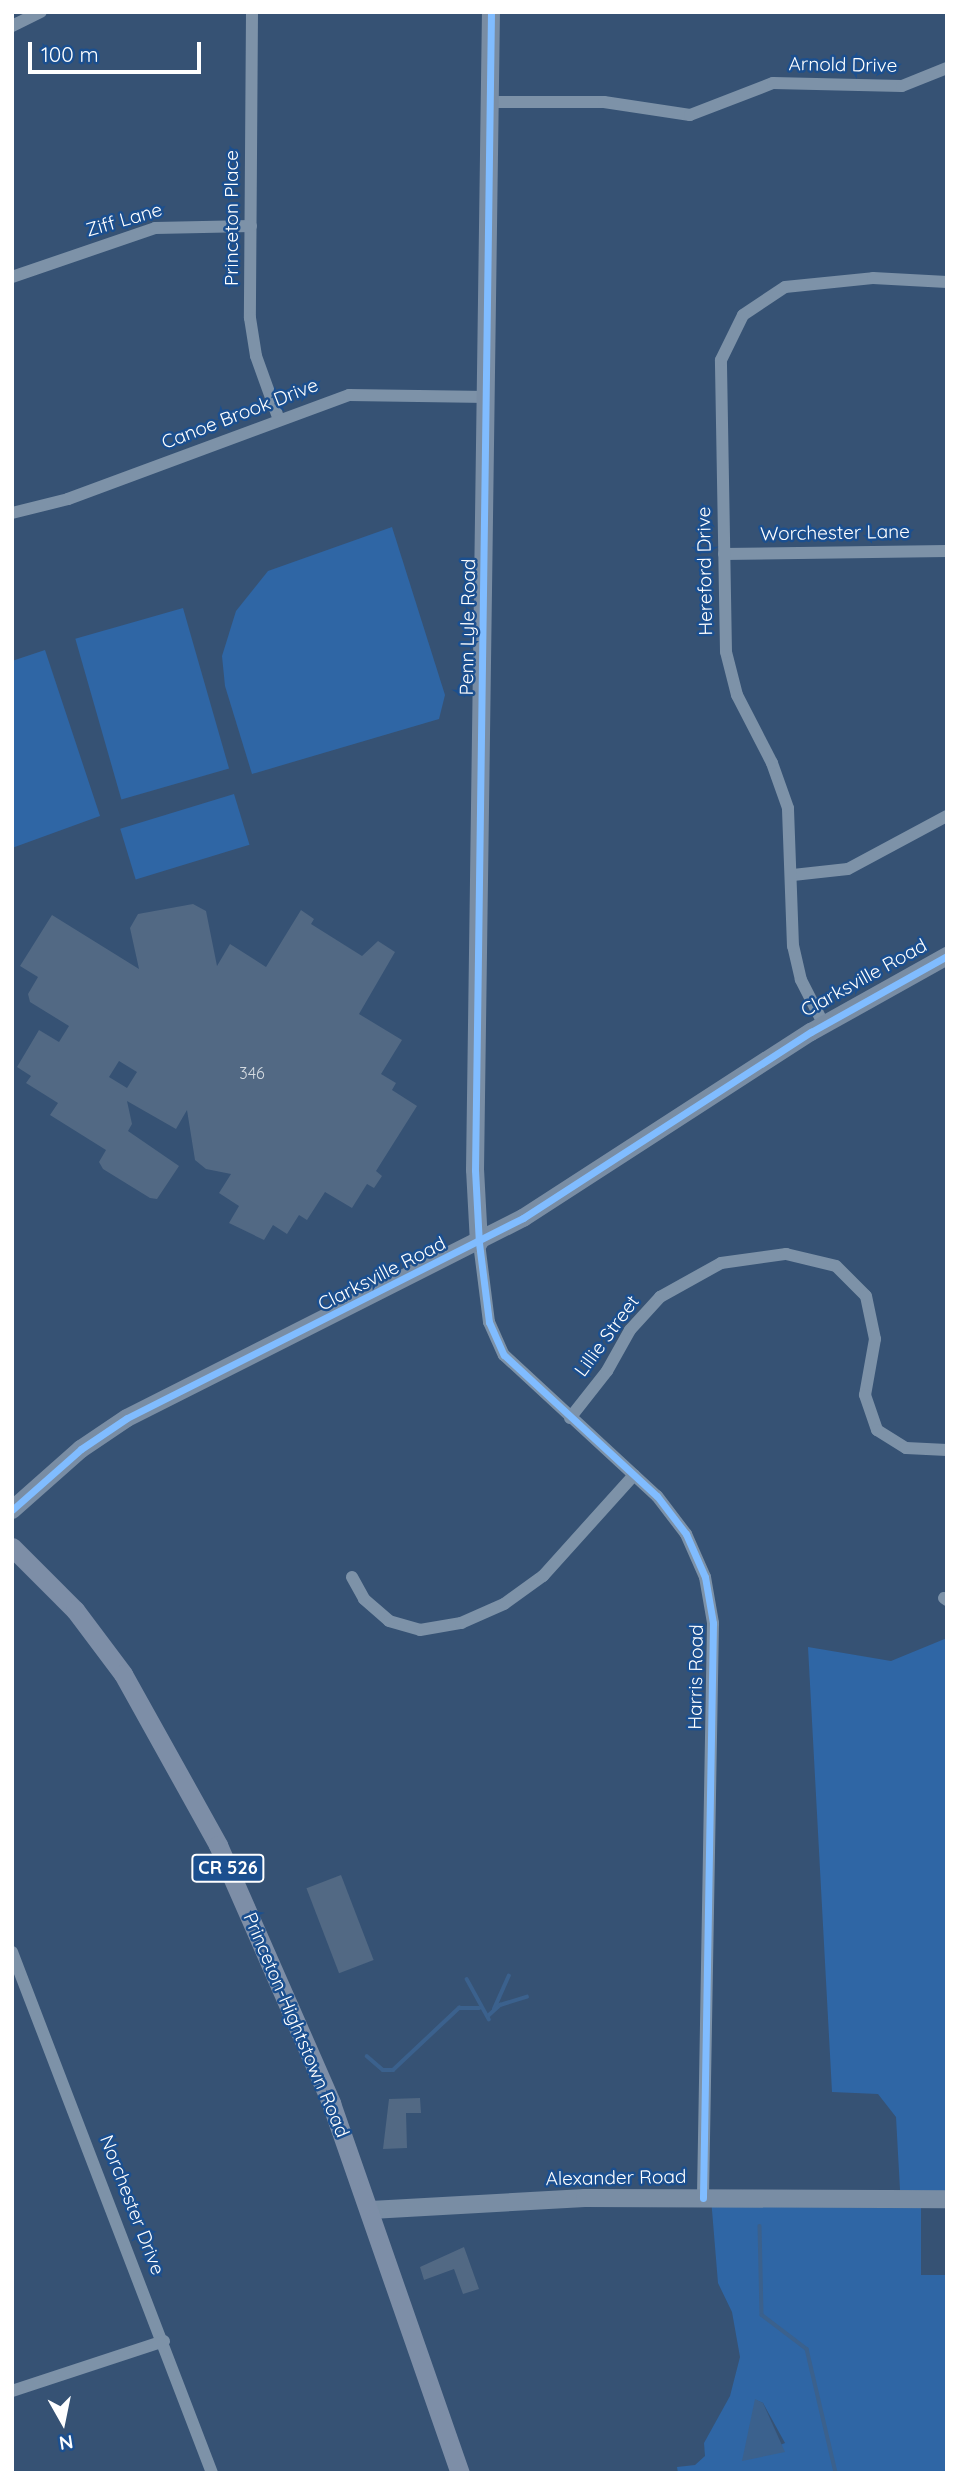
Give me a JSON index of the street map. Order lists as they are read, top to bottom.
{
  "streets": {
    "main road": ["CR 526", "Princeton-Hightstown Road"],
    "street": [
      "Arnold Drive",
      "Princeton Place",
      "Ziff Lane",
      "Canoe Brook Drive",
      "Worchester Lane",
      "Hereford Drive",
      "Penn Lyle Road",
      "Clarksville Road",
      "Lillie Street",
      "Harris Road",
      "Alexander Road",
      "Norchester Drive"
    ]
  },
  "crossings": [
    ["Arnold Drive", "Penn Lyle Road"],
    ["Princeton Place", "Ziff Lane"],
    ["Princeton Place", "Canoe Brook Drive"],
    ["Canoe Brook Drive", "Penn Lyle Road"],
    ["Worchester Lane", "Hereford Drive"],
    ["Hereford Drive", "Clarksville Road"],
    ["Penn Lyle Road", "Clarksville Road"],
    ["Penn Lyle Road", "Harris Road"],
    ["Clarksville Road", "Harris Road"],
    ["Lillie Street", "Harris Road"],
    ["Harris Road", "Alexander Road"],
    ["Princeton-Hightstown Road", "Alexander Road"]
  ],
  "house_numbers": ["346"],
  "scale_bar": "100 m",
  "north": "bottom"
}
